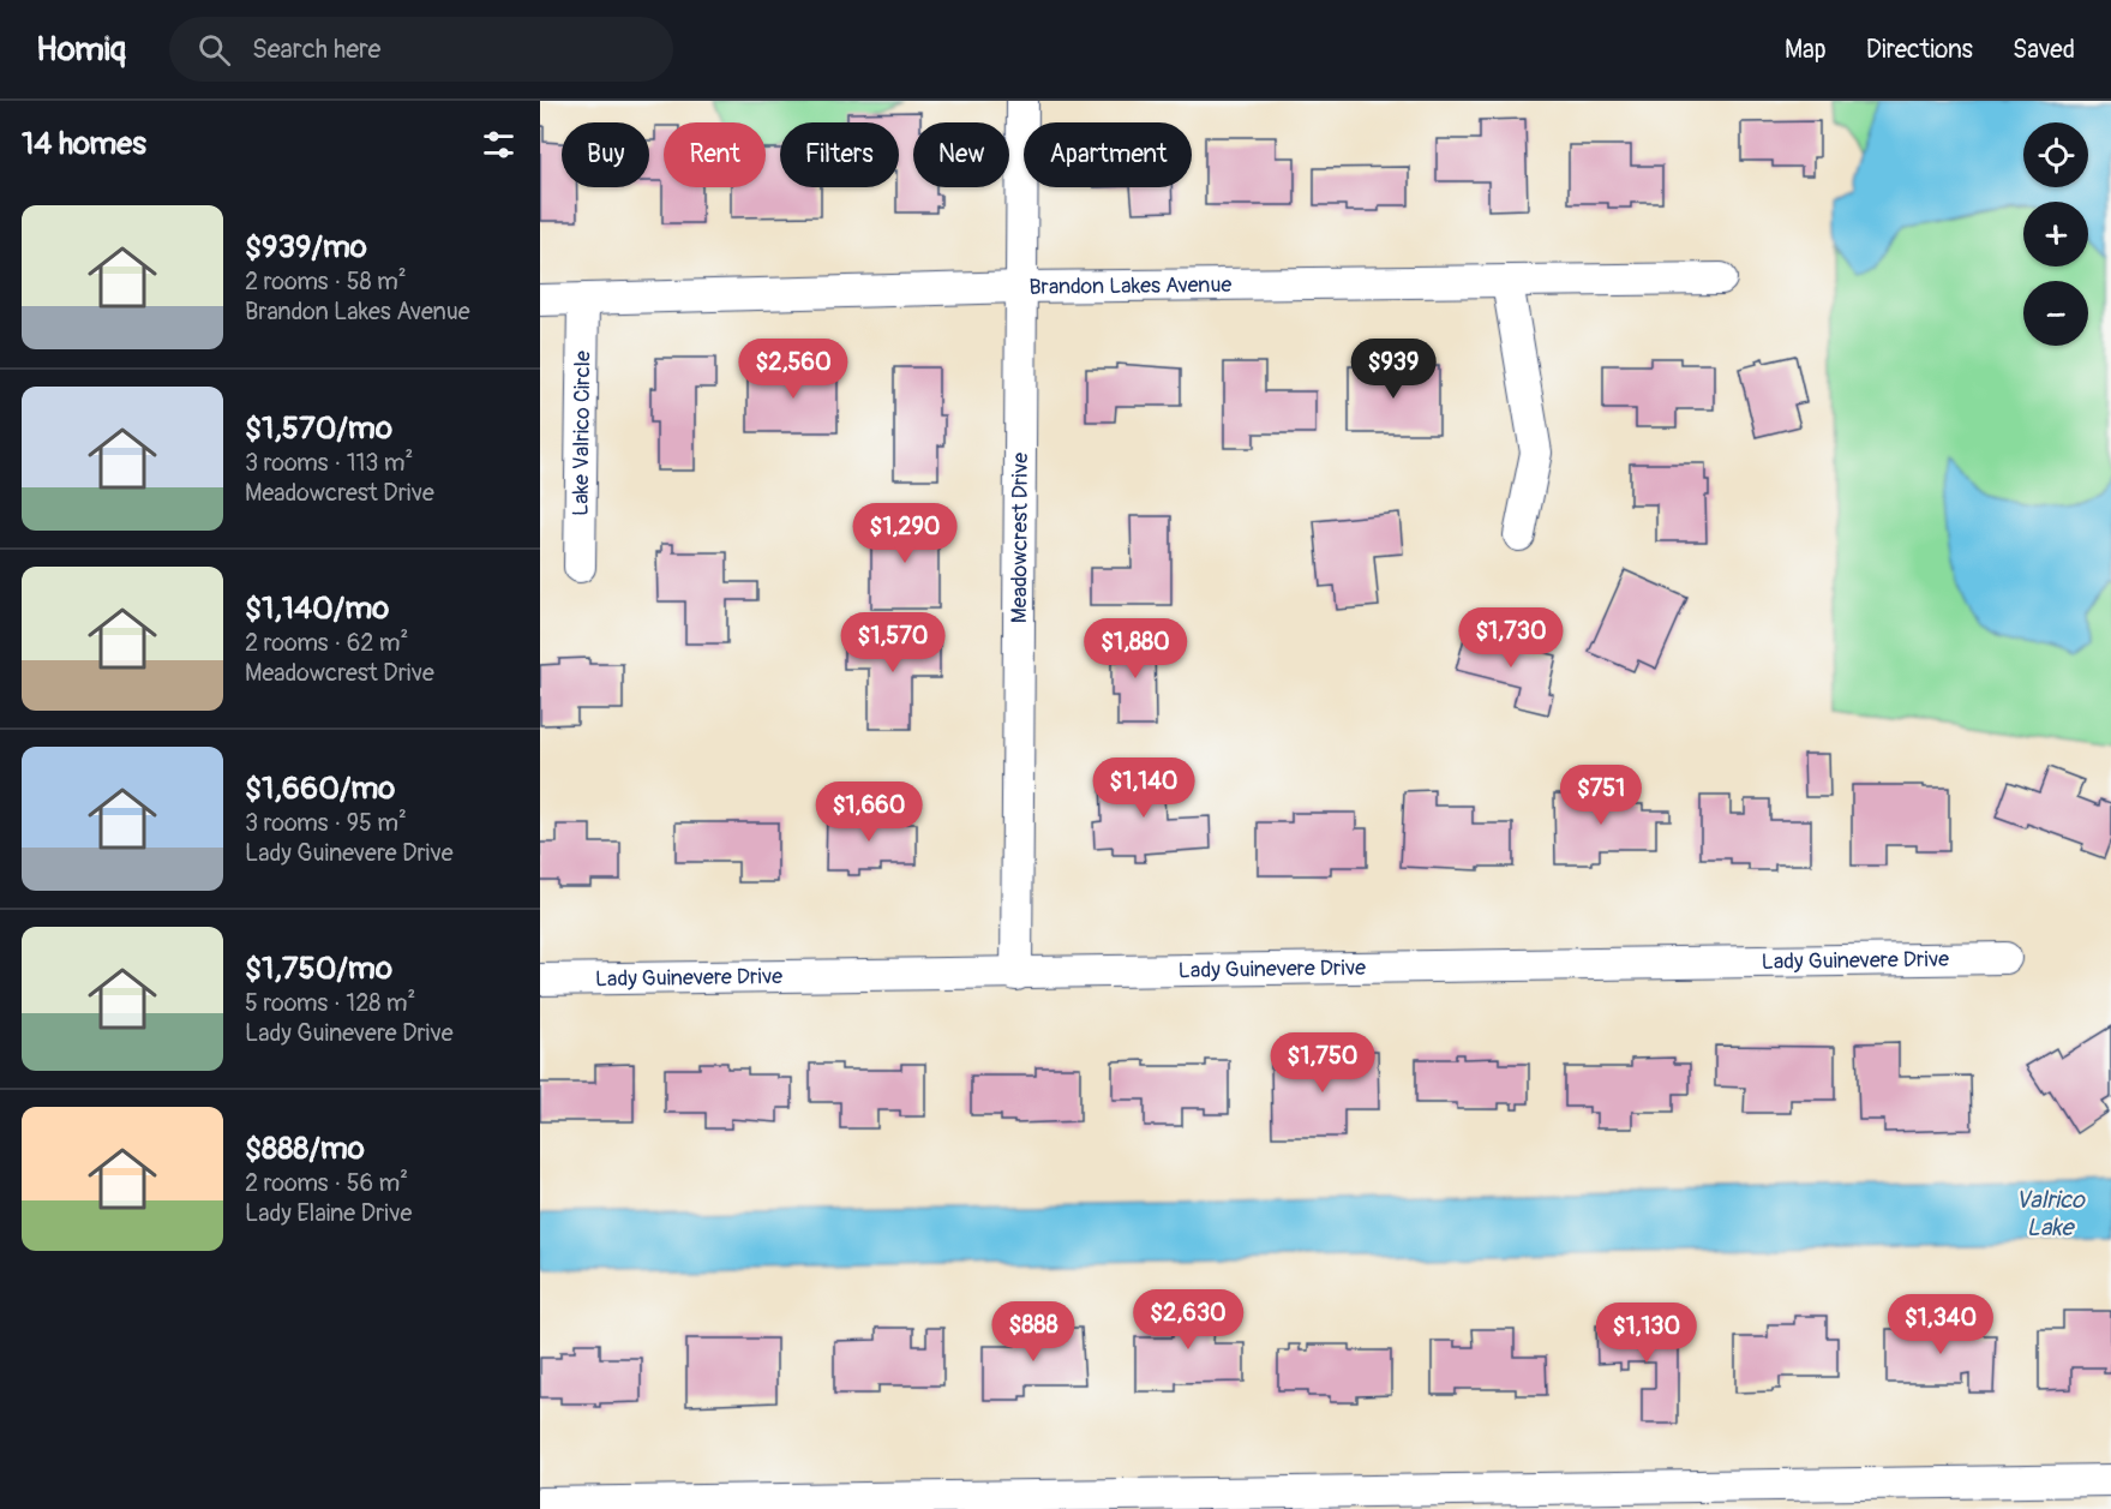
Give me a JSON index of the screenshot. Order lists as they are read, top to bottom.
{
  "streets": {
    "street": [
      "Brandon Lakes Avenue",
      "Lake Valrico Circle",
      "Meadowcrest Drive",
      "Lady Guinevere Drive"
    ]
  },
  "crossings": [
    ["Brandon Lakes Avenue", "Lake Valrico Circle"],
    ["Brandon Lakes Avenue", "Meadowcrest Drive"],
    ["Meadowcrest Drive", "Lady Guinevere Drive"]
  ],
  "water": ["Valrico Lake"],
  "page": {
    "header": "Homiq",
    "search": "Search here",
    "nav": ["Map", "Directions", "Saved"],
    "heading": "14 homes",
    "map_buttons": ["+", "−"],
    "chip": [
      "Buy",
      "Rent",
      "Filters",
      "New",
      "Apartment"
    ],
    "list": [
      {
        "name": "$939/mo",
        "note": "2 rooms · 58 m² · Brandon Lakes Avenue"
      },
      {
        "name": "$1,570/mo",
        "note": "3 rooms · 113 m² · Meadowcrest Drive"
      },
      {
        "name": "$1,140/mo",
        "note": "2 rooms · 62 m² · Meadowcrest Drive"
      },
      {
        "name": "$1,660/mo",
        "note": "3 rooms · 95 m² · Lady Guinevere Drive"
      },
      {
        "name": "$1,750/mo",
        "note": "5 rooms · 128 m² · Lady Guinevere Drive"
      },
      {
        "name": "$888/mo",
        "note": "2 rooms · 56 m² · Lady Elaine Drive"
      }
    ],
    "price": [
      "$2,560",
      "$939",
      "$1,290",
      "$1,730",
      "$1,570",
      "$1,880",
      "$1,140",
      "$751",
      "$1,660",
      "$1,750",
      "$2,630",
      "$1,340",
      "$888",
      "$1,130"
    ]
  }
}
